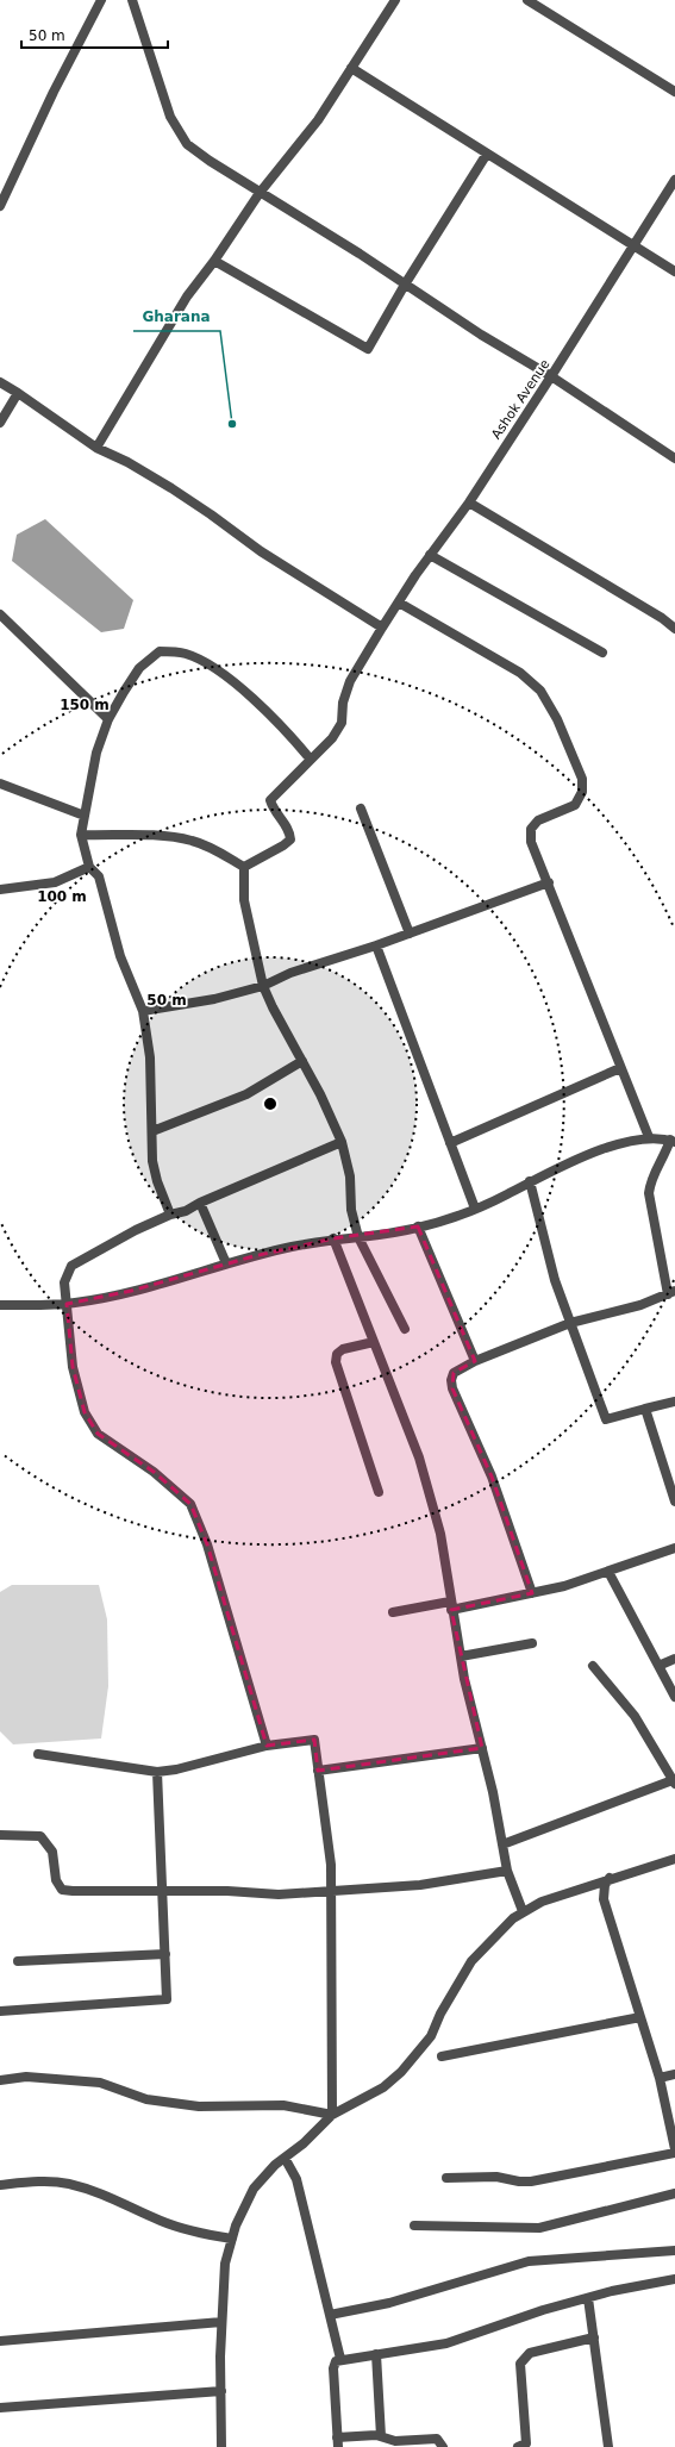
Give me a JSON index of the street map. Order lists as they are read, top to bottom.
{
  "streets": {
    "street": ["Ashok Avenue"]
  },
  "places": ["Gharana"],
  "scale_bar": "50 m",
  "rings": ["150 m", "100 m", "50 m"]
}
